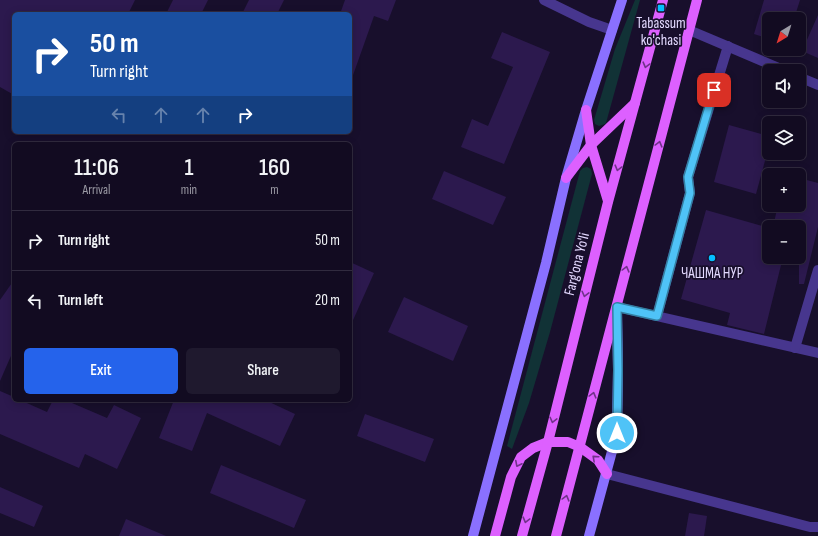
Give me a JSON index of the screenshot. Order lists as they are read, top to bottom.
{
  "streets": {
    "main road": ["Farg'ona Yo'li"]
  },
  "places": {
    "transit": ["Tabassum ko'chasi"],
    "other": ["ЧАШМА НУР"]
  },
  "north": "bottom left",
  "page": {
    "map_buttons": ["+", "−"],
    "turn": ["50 m", "Turn right"],
    "eta": [
      "11:06",
      "Arrival",
      "1",
      "min",
      "160",
      "m"
    ],
    "list": [
      {
        "name": "Turn right",
        "value": "50 m"
      },
      {
        "name": "Turn left",
        "value": "20 m"
      }
    ],
    "buttons": ["Exit", "Share"]
  }
}
